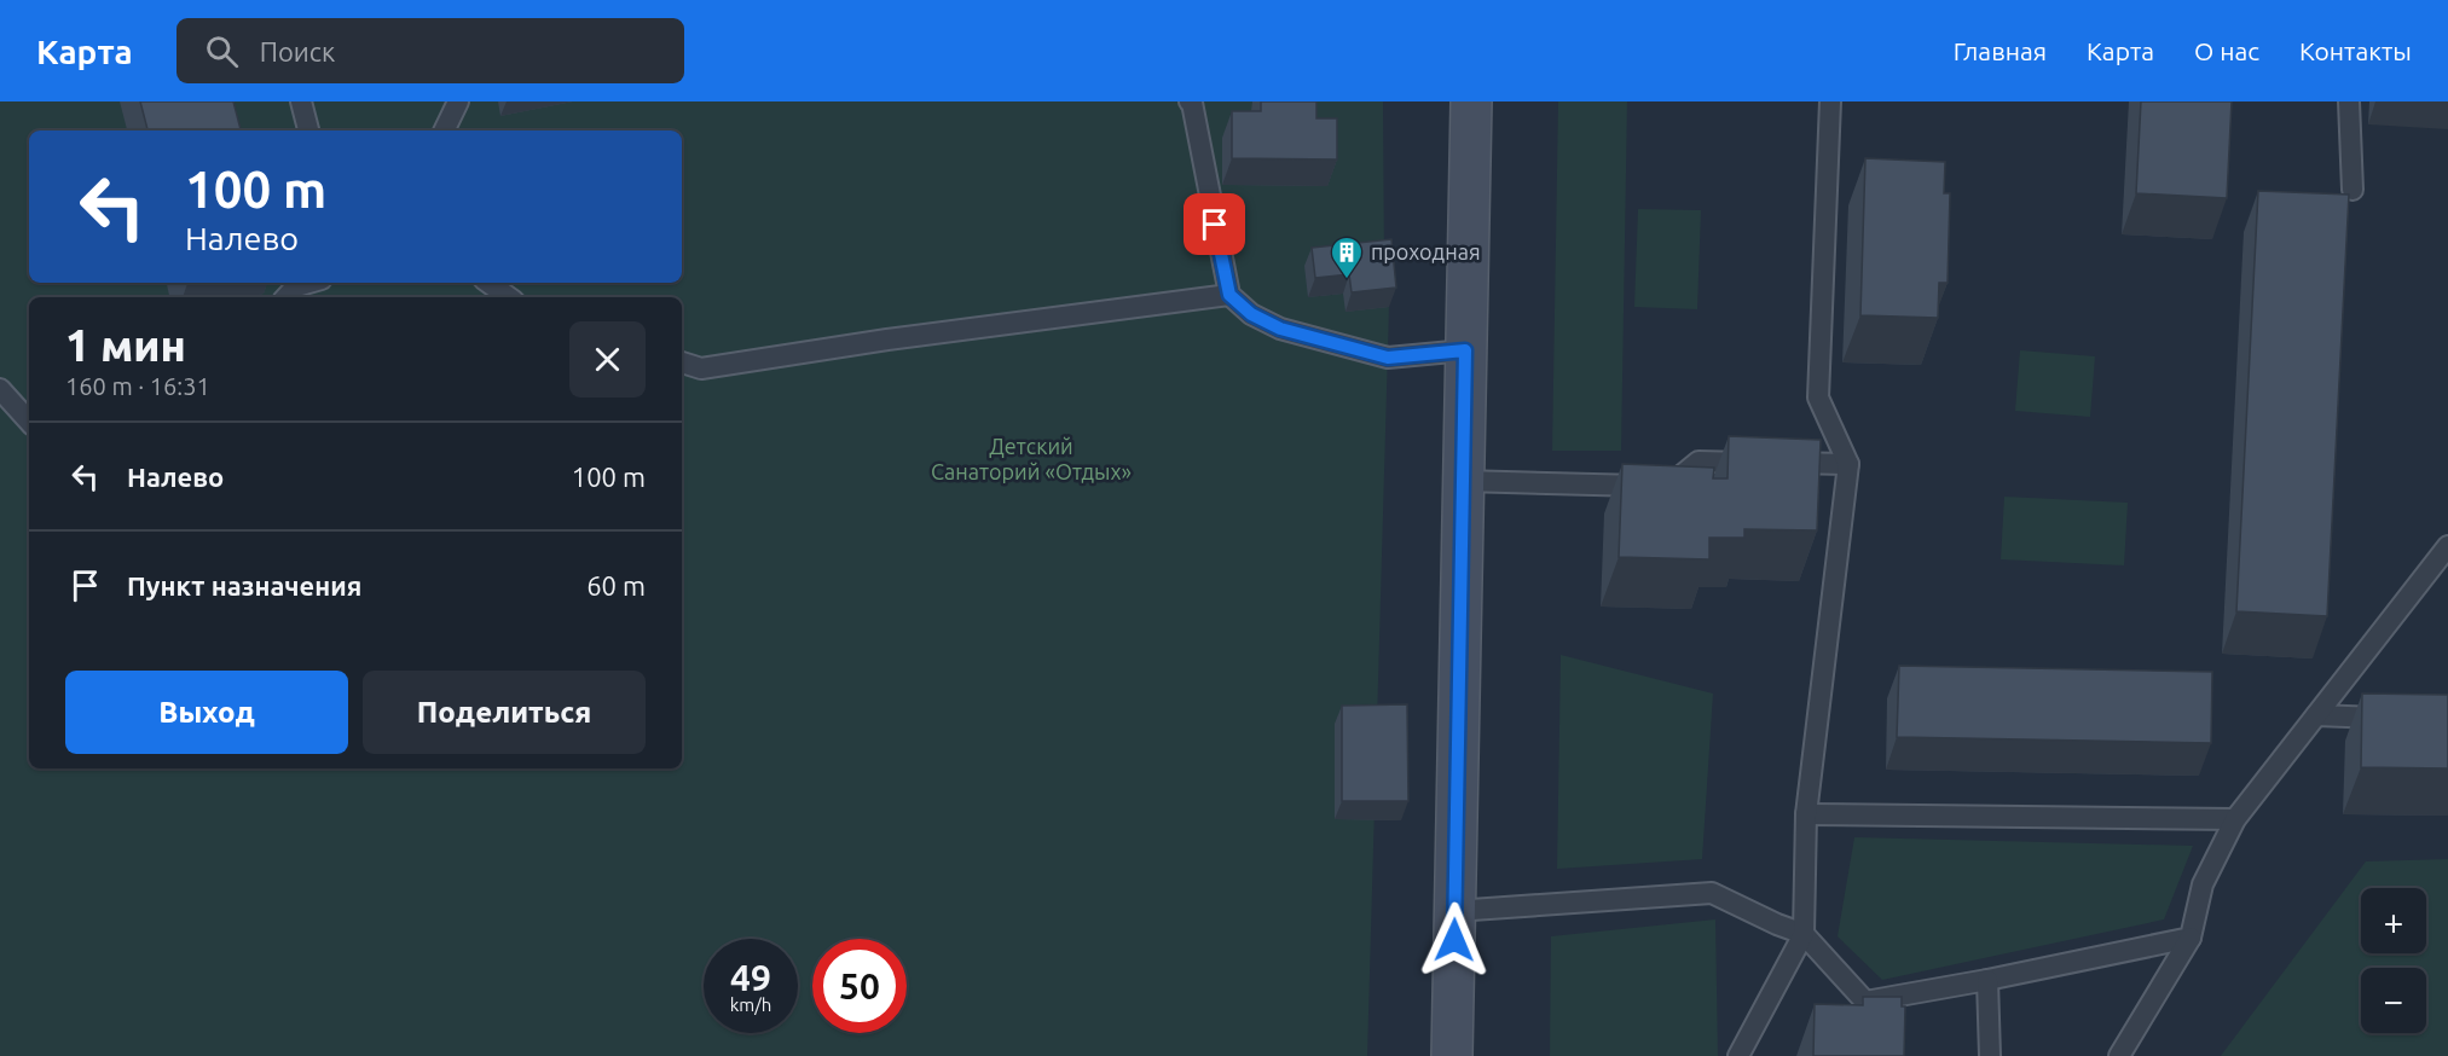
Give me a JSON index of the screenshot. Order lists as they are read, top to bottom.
{
  "parks": ["Детский Санаторий «Отдых»"],
  "places": {
    "building": ["проходная"]
  },
  "page": {
    "header": "Карта",
    "search": "Поиск",
    "nav": [
      "Главная",
      "Карта",
      "О нас",
      "Контакты"
    ],
    "turn": ["100 m", "Налево"],
    "heading": ["1 мин", "160 m · 16:31"],
    "list": [
      {
        "name": "Налево",
        "value": "100 m"
      },
      {
        "name": "Пункт назначения",
        "value": "60 m"
      }
    ],
    "buttons": ["Выход", "Поделиться"],
    "map_buttons": ["+", "−"],
    "speed": "49 km/h",
    "limit": "50"
  }
}
